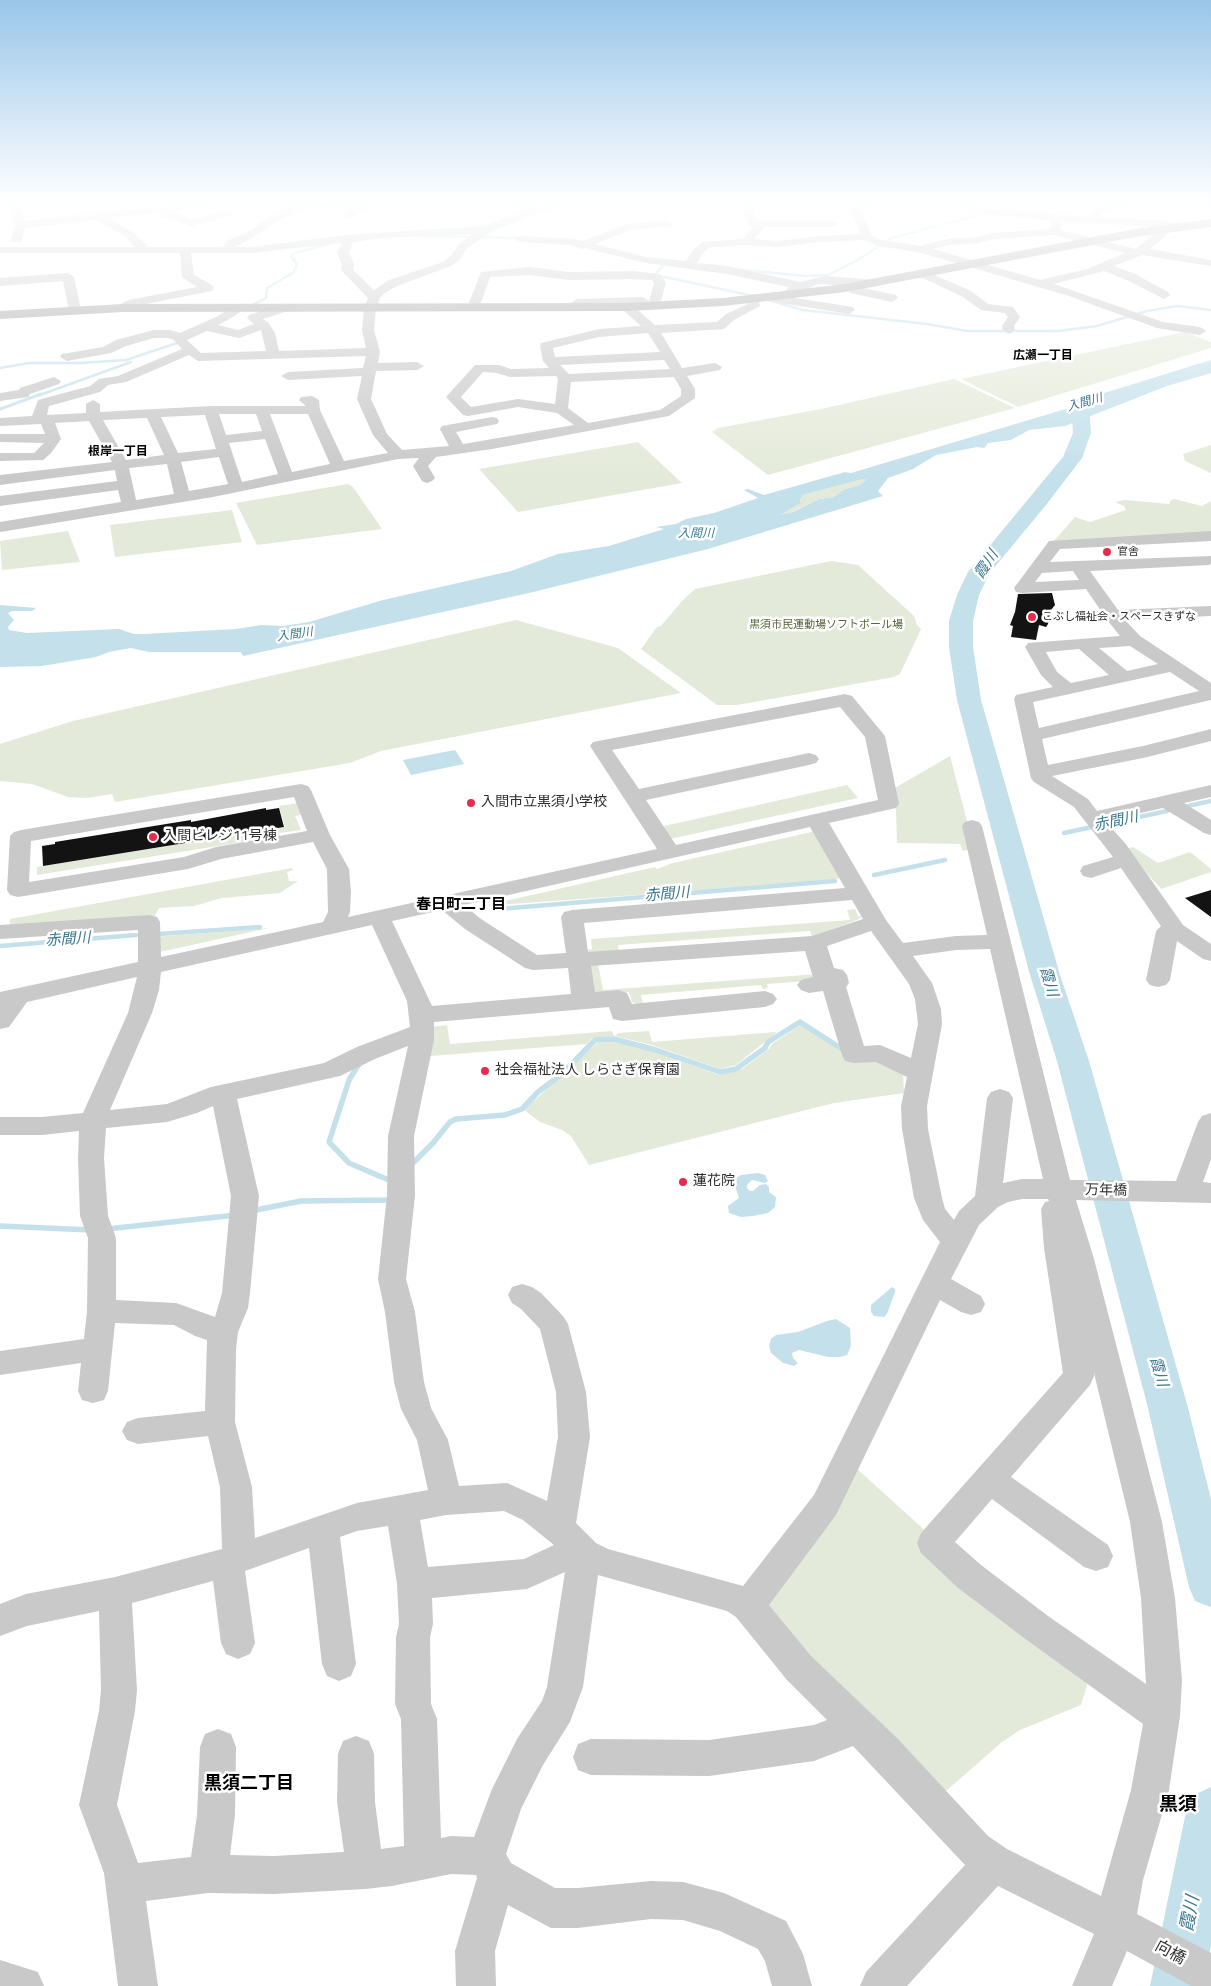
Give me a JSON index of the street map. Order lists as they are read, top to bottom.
{
  "streets": {
    "street": ["万年橋", "向橋"]
  },
  "districts": [
    "広瀬一丁目",
    "根岸一丁目",
    "春日町二丁目",
    "黒須二丁目",
    "黒須"
  ],
  "water": ["入間川", "霞川", "赤間川"],
  "parks": ["黒須市民運動場ソフトボール場"],
  "places": [
    "官舎",
    "こぶし福祉会・スペースきずな",
    "入間市立黒須小学校",
    "入間ビレジ11号棟",
    "社会福祉法人 しらさぎ保育園",
    "蓮花院"
  ]
}
